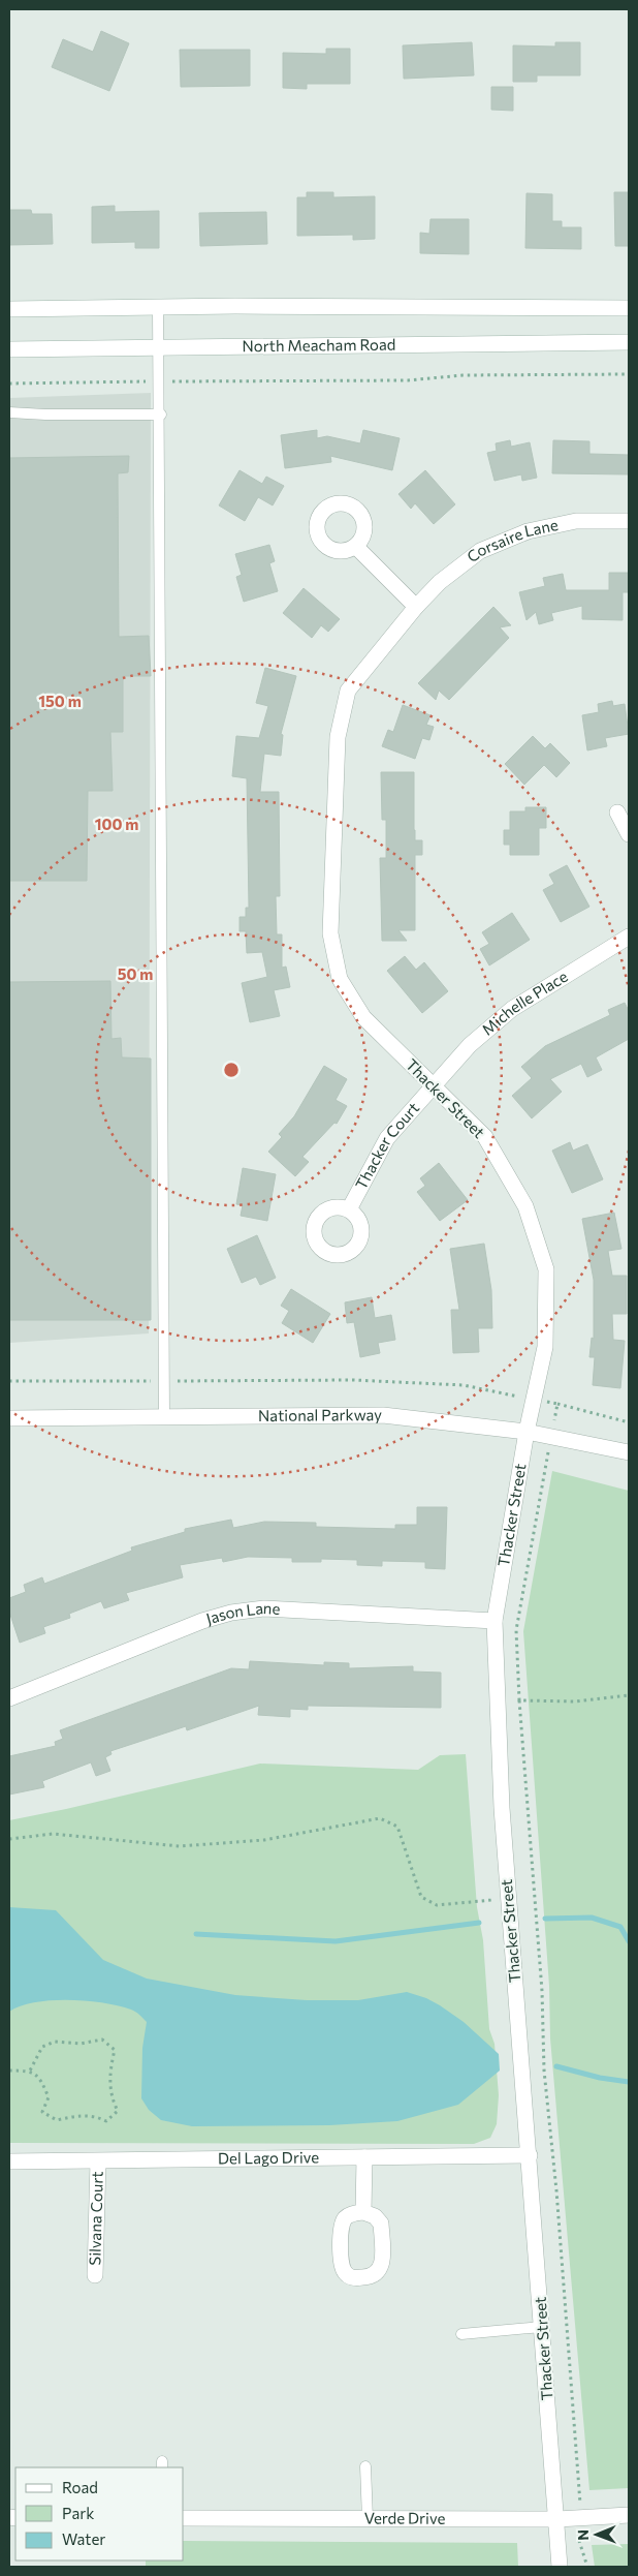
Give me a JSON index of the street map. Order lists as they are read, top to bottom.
{
  "streets": {
    "street": [
      "North Meacham Road",
      "Corsaire Lane",
      "Michelle Place",
      "Thacker Street",
      "Thacker Court",
      "National Parkway",
      "Jason Lane",
      "Del Lago Drive",
      "Silvana Court",
      "Verde Drive"
    ]
  },
  "crossings": [
    ["Corsaire Lane", "Thacker Street"],
    ["Michelle Place", "Thacker Street"],
    ["Michelle Place", "Thacker Court"],
    ["Thacker Street", "Thacker Court"],
    ["Thacker Street", "National Parkway"],
    ["Thacker Street", "Jason Lane"],
    ["Thacker Street", "Del Lago Drive"],
    ["Thacker Street", "Verde Drive"],
    ["Del Lago Drive", "Silvana Court"]
  ],
  "legend": ["Road", "Park", "Water"],
  "north": "left",
  "rings": ["150 m", "100 m", "50 m"]
}
